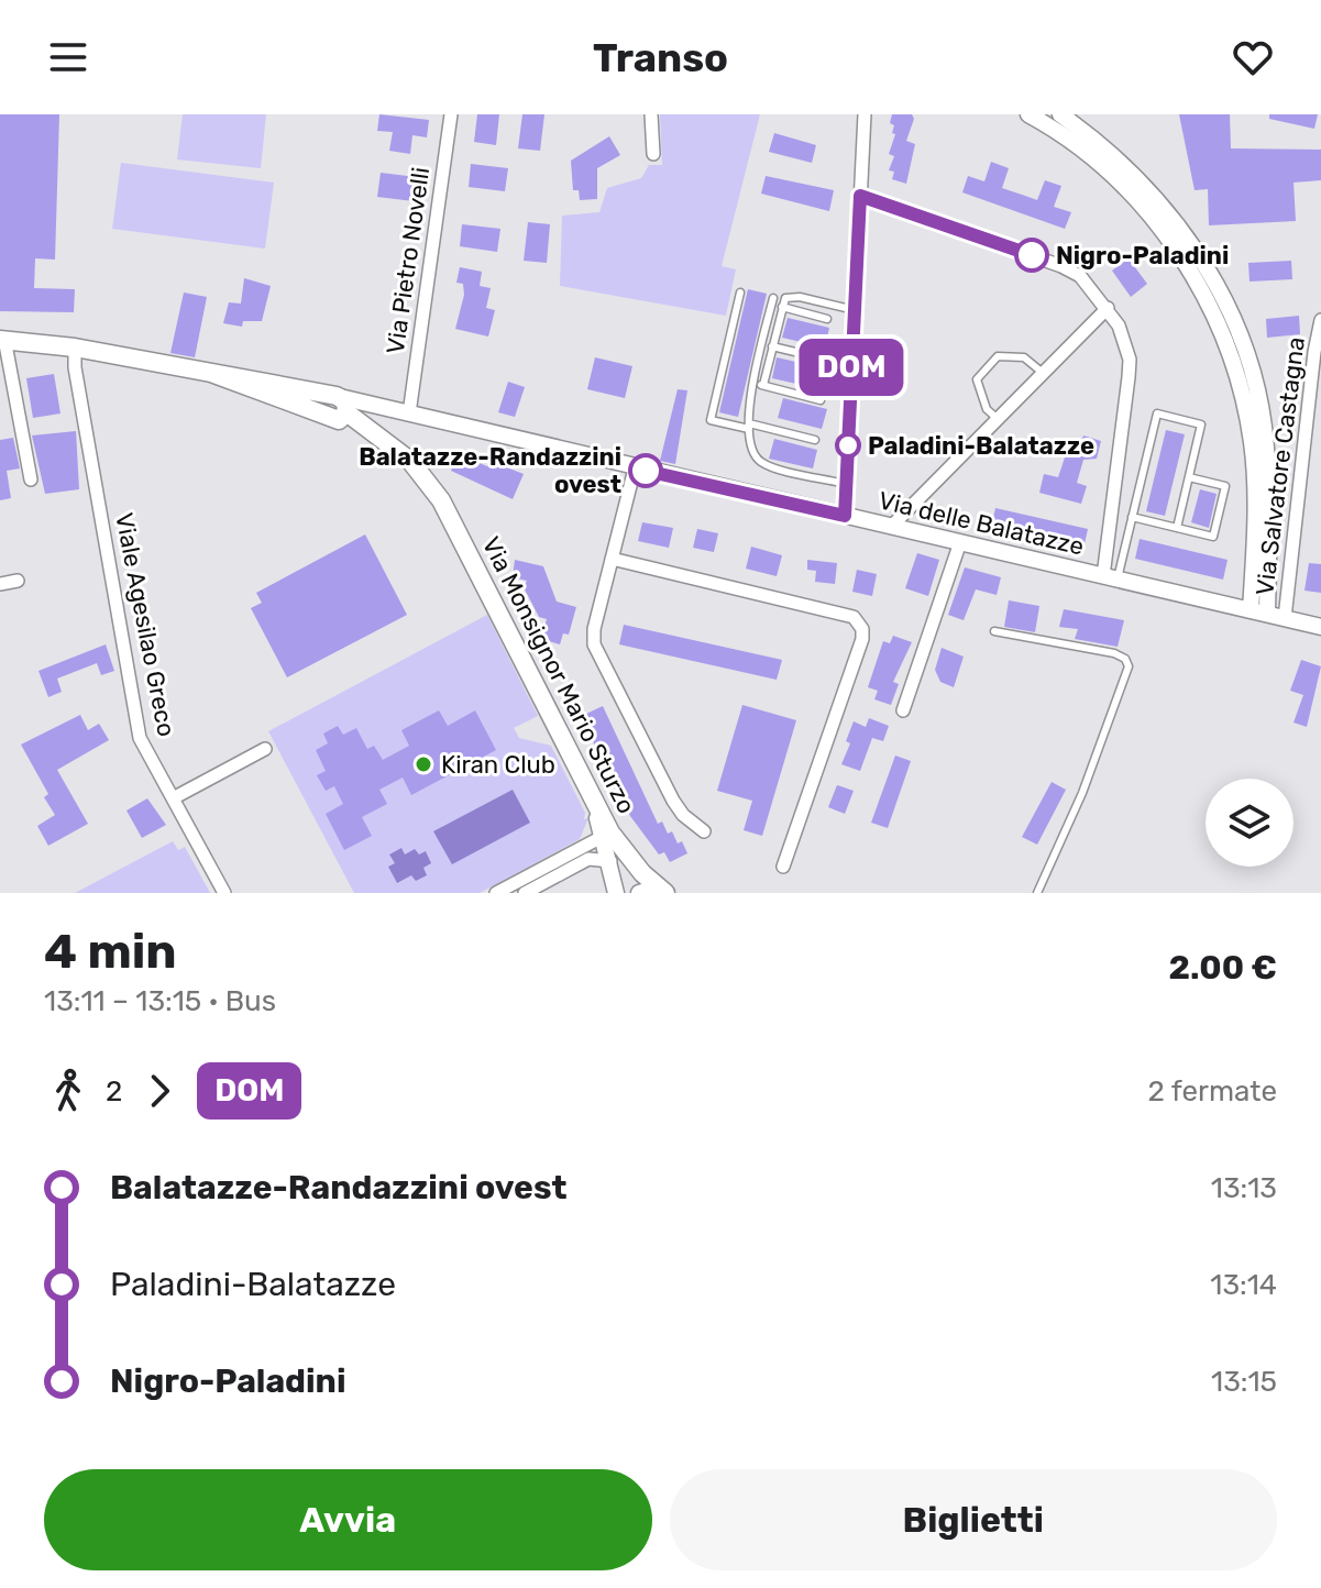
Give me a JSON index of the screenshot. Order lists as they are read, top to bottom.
{
  "streets": {
    "main road": ["Via Monsignor Mario Sturzo"],
    "street": [
      "Via Pietro Novelli",
      "Via Salvatore Castagna",
      "Via delle Balatazze",
      "Viale Agesilao Greco"
    ]
  },
  "crossings": [
    ["Via Pietro Novelli", "Via delle Balatazze"],
    ["Via Salvatore Castagna", "Via delle Balatazze"],
    ["Via delle Balatazze", "Via Monsignor Mario Sturzo"]
  ],
  "places": [
    "Nigro-Paladini",
    "Paladini-Balatazze",
    "Balatazze-Randazzini ovest",
    "Kiran Club"
  ],
  "lines": ["bus line DOM"],
  "page": {
    "header": "Transo",
    "on_map": "DOM",
    "heading": ["4 min", "13:11 – 13:15 · Bus", "2.00 €"],
    "legs": ["2", "DOM", "2 fermate"],
    "list": [
      {
        "name": "Balatazze-Randazzini ovest",
        "value": "13:13"
      },
      {
        "name": "Paladini-Balatazze",
        "value": "13:14"
      },
      {
        "name": "Nigro-Paladini",
        "value": "13:15"
      }
    ],
    "buttons": ["Avvia", "Biglietti"]
  }
}
